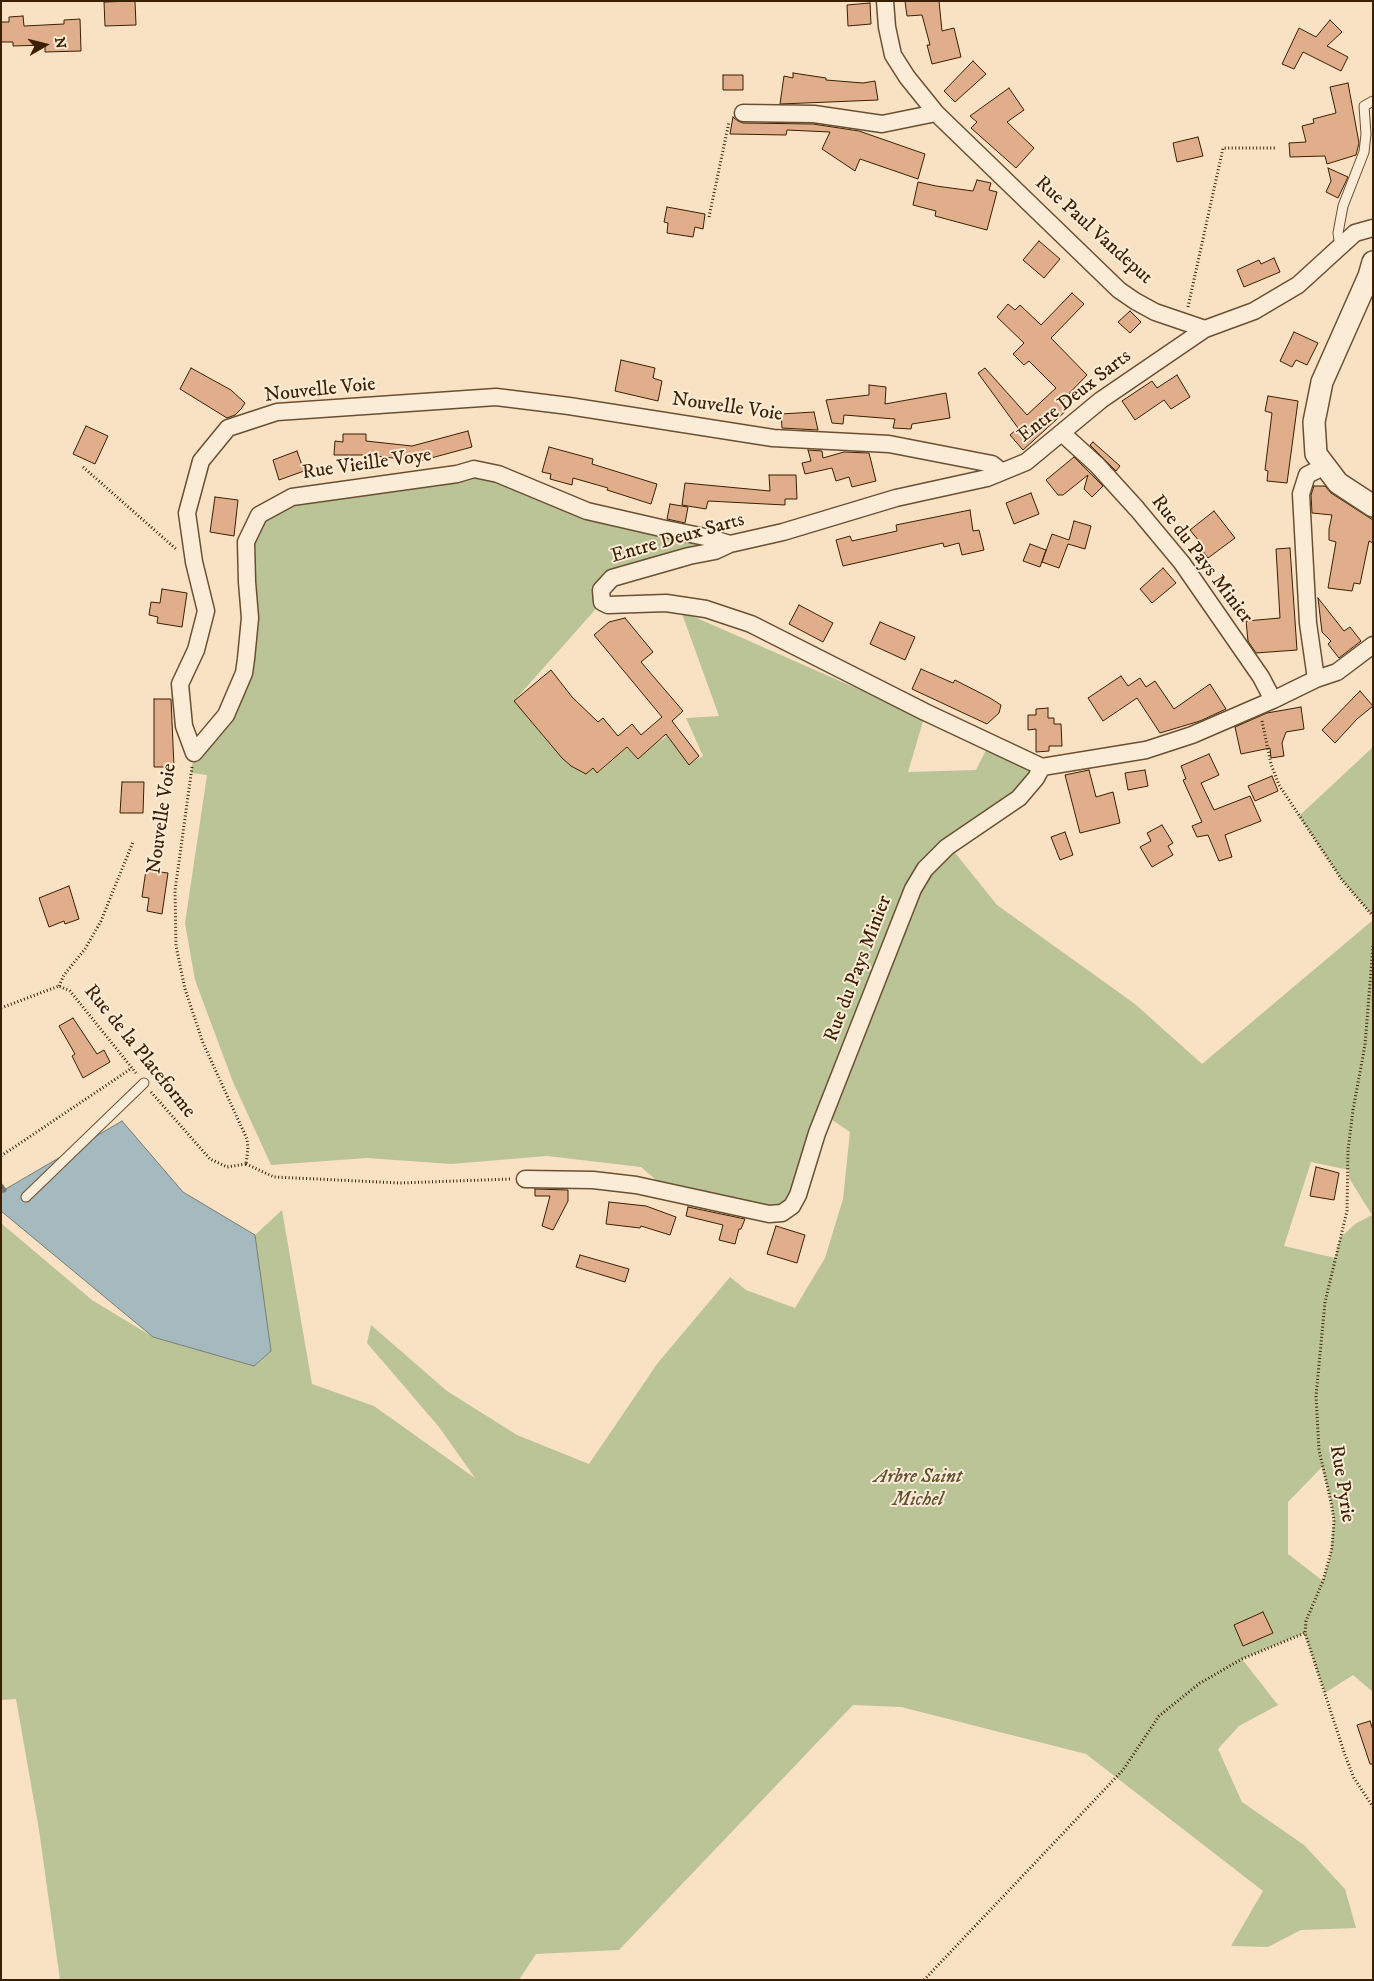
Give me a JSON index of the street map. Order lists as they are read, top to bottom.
{
  "streets": {
    "street": [
      "Rue Paul Vandeput",
      "Nouvelle Voie",
      "Entre Deux Sarts",
      "Rue Vieille Voye",
      "Rue du Pays Minier"
    ],
    "path": ["Rue de la Plateforme", "Rue Pyrie"]
  },
  "crossings": [
    ["Rue Paul Vandeput", "Entre Deux Sarts"],
    ["Nouvelle Voie", "Entre Deux Sarts"],
    ["Nouvelle Voie", "Rue Vieille Voye"],
    ["Nouvelle Voie", "Rue de la Plateforme"],
    ["Entre Deux Sarts", "Rue Vieille Voye"],
    ["Entre Deux Sarts", "Rue du Pays Minier"]
  ],
  "parks": ["Arbre Saint Michel"],
  "north": "right"
}
